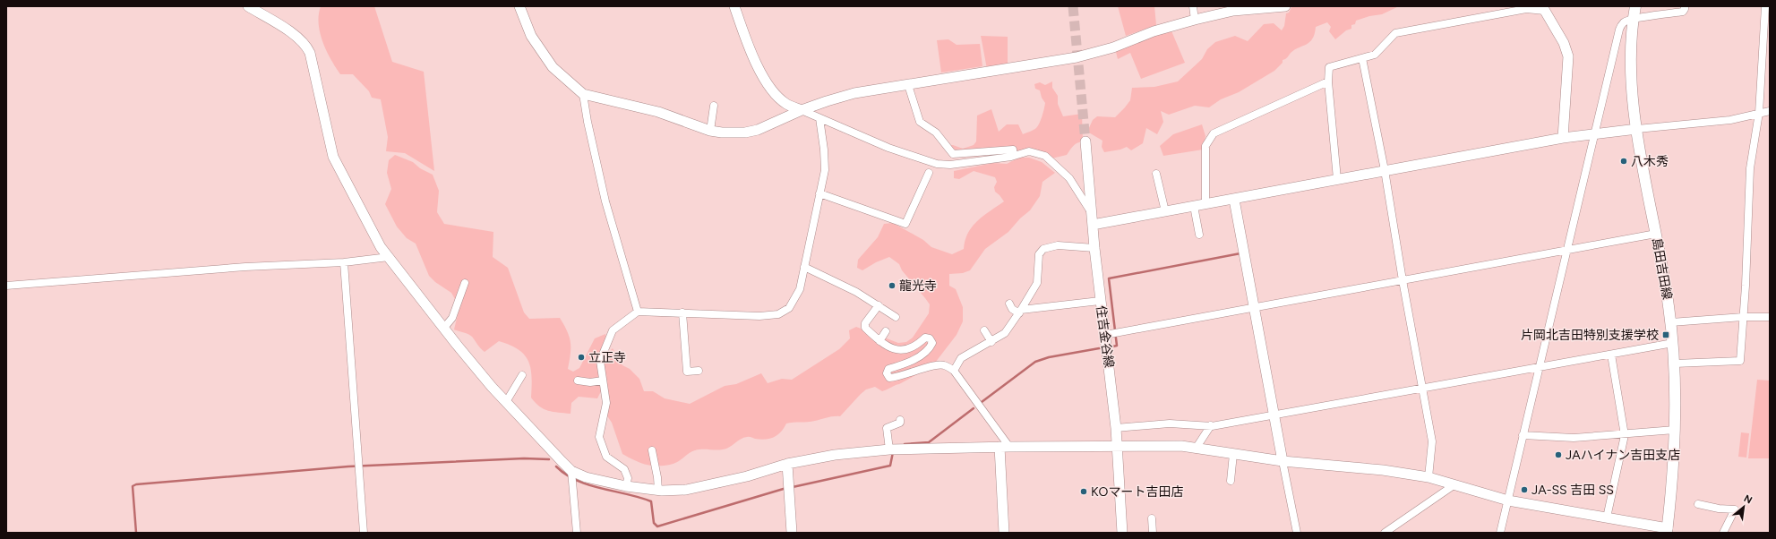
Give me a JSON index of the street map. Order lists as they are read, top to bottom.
{
  "streets": {
    "main road": ["島田吉田線"],
    "street": ["住吉金谷線"]
  },
  "places": {
    "other": [
      "八木秀",
      "龍光寺",
      "立正寺",
      "JAハイナン吉田支店",
      "JA-SS 吉田 SS",
      "KOマート吉田店"
    ],
    "transit": ["片岡北吉田特別支援学校"]
  },
  "north": "top right"
}
